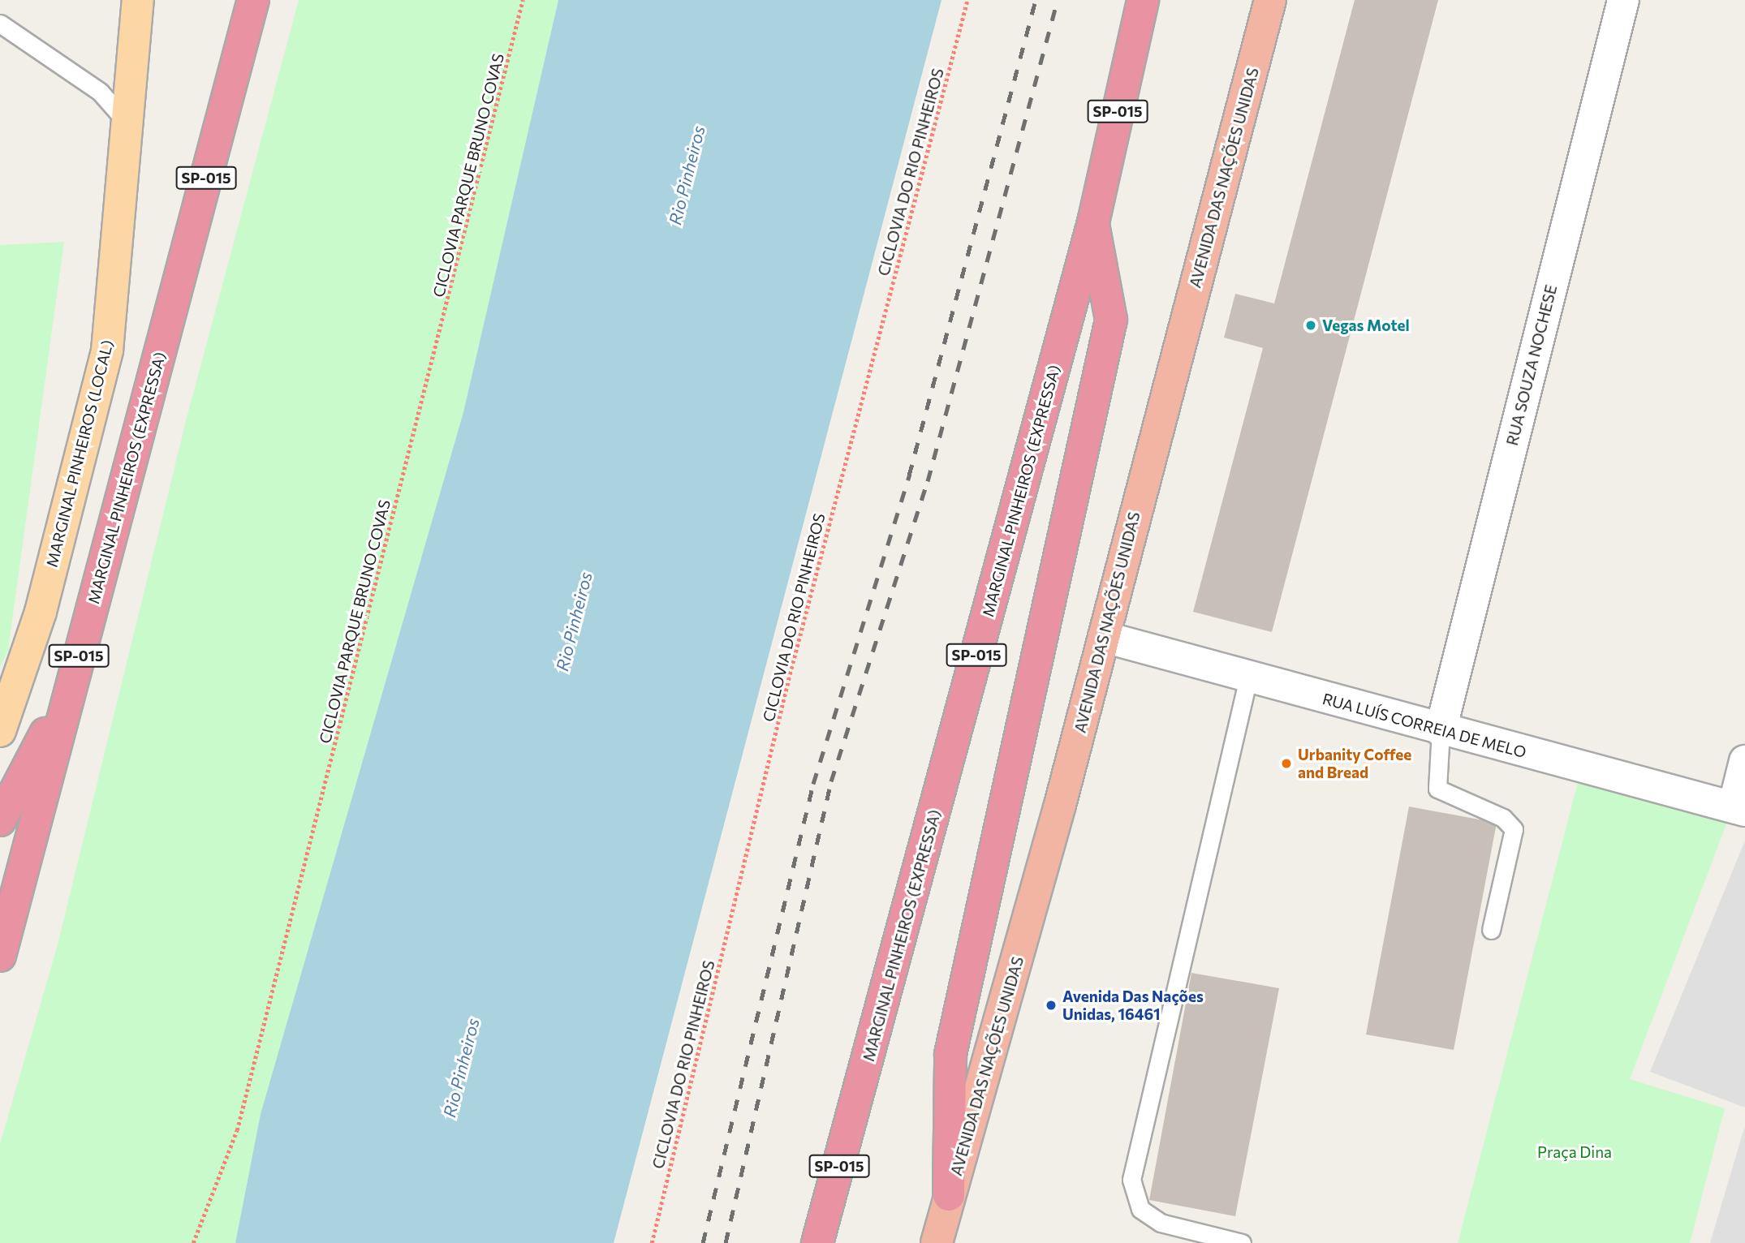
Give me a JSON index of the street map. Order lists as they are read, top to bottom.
{
  "streets": {
    "highway": ["SP-015", "AVENIDA DAS NAÇÕES UNIDAS", "MARGINAL PINHEIROS (EXPRESSA)"],
    "main road": ["MARGINAL PINHEIROS (LOCAL)"],
    "street": ["RUA SOUZA NOCHESE", "RUA LUÍS CORREIA DE MELO"],
    "path": ["CICLOVIA DO RIO PINHEIROS", "CICLOVIA PARQUE BRUNO COVAS"]
  },
  "crossings": [
    ["AVENIDA DAS NAÇÕES UNIDAS", "RUA LUÍS CORREIA DE MELO"],
    ["RUA SOUZA NOCHESE", "RUA LUÍS CORREIA DE MELO"]
  ],
  "water": ["Rio Pinheiros"],
  "parks": ["Praça Dina"],
  "places": ["Vegas Motel", "Urbanity Coffee and Bread", "Avenida Das Nações Unidas, 16461"]
}
